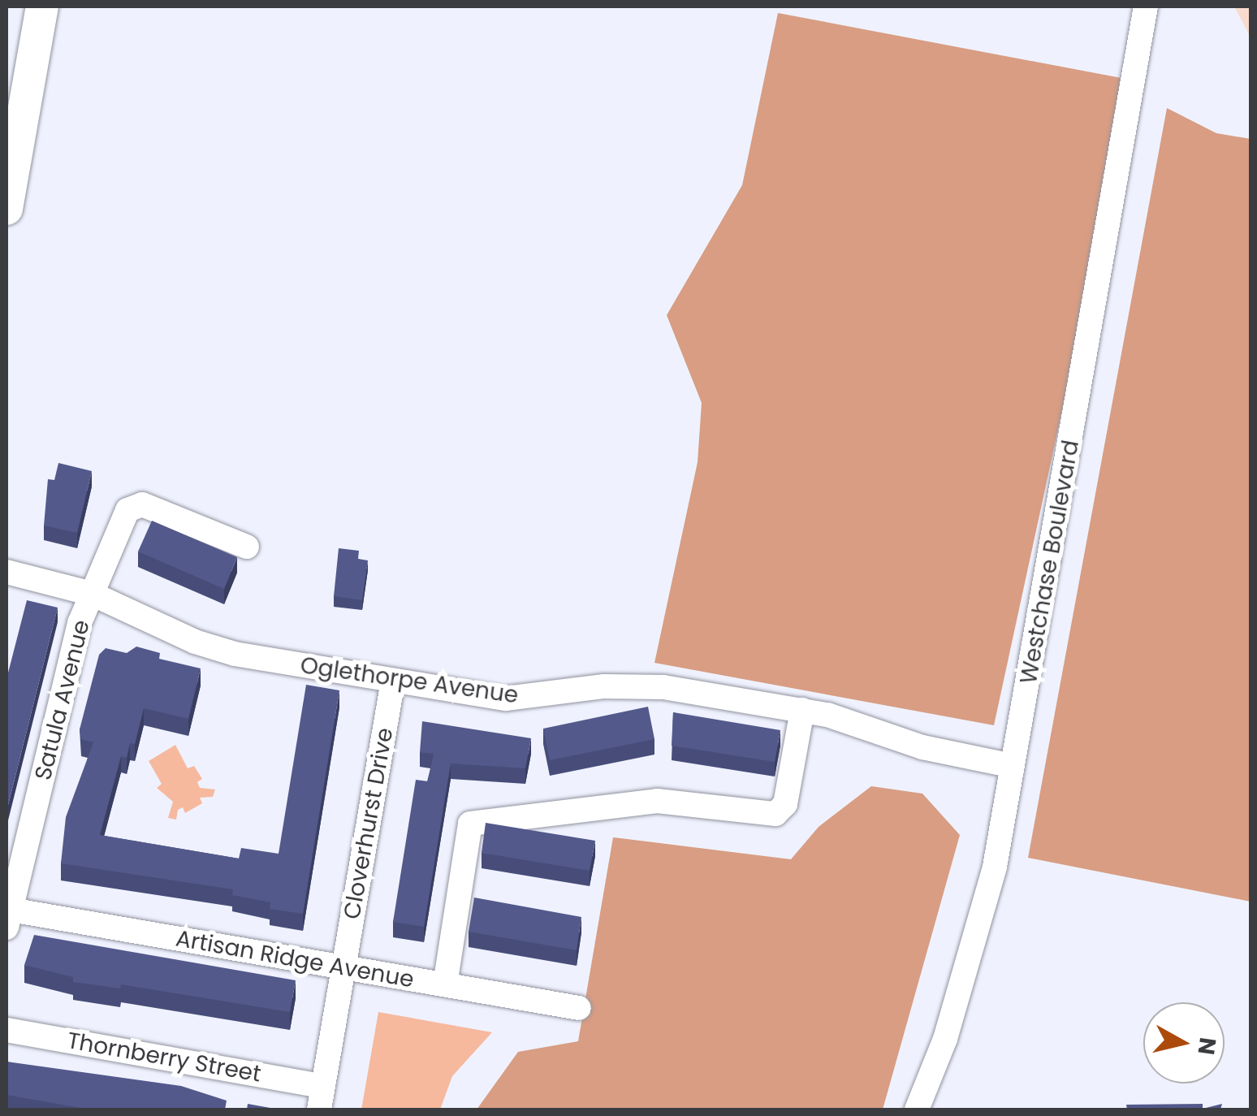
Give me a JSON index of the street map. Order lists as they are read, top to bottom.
{
  "streets": {
    "street": [
      "Westchase Boulevard",
      "Oglethorpe Avenue",
      "Satula Avenue",
      "Cloverhurst Drive",
      "Artisan Ridge Avenue",
      "Thornberry Street"
    ]
  },
  "crossings": [
    ["Westchase Boulevard", "Oglethorpe Avenue"],
    ["Oglethorpe Avenue", "Satula Avenue"],
    ["Oglethorpe Avenue", "Cloverhurst Drive"],
    ["Satula Avenue", "Artisan Ridge Avenue"],
    ["Cloverhurst Drive", "Artisan Ridge Avenue"],
    ["Cloverhurst Drive", "Thornberry Street"]
  ],
  "north": "right"
}
